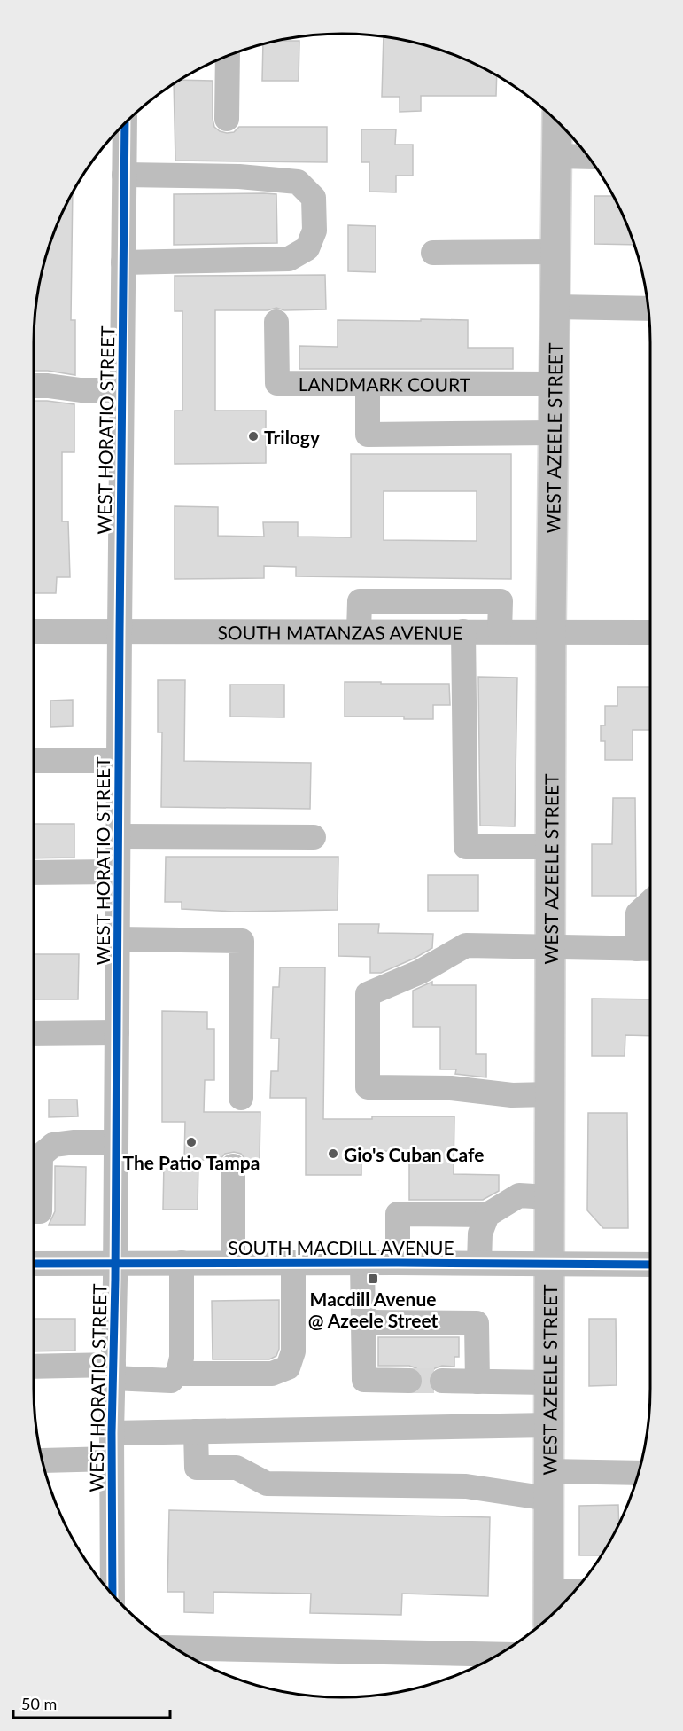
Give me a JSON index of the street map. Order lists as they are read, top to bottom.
{
  "streets": {
    "main road": ["WEST AZEELE STREET"],
    "street": [
      "LANDMARK COURT",
      "WEST HORATIO STREET",
      "SOUTH MATANZAS AVENUE",
      "SOUTH MACDILL AVENUE"
    ]
  },
  "crossings": [
    ["LANDMARK COURT", "WEST AZEELE STREET"],
    ["WEST HORATIO STREET", "SOUTH MATANZAS AVENUE"],
    ["WEST HORATIO STREET", "SOUTH MACDILL AVENUE"],
    ["WEST AZEELE STREET", "SOUTH MATANZAS AVENUE"],
    ["WEST AZEELE STREET", "SOUTH MACDILL AVENUE"]
  ],
  "places": {
    "other": ["Trilogy", "The Patio Tampa", "Gio's Cuban Cafe"],
    "transit": ["Macdill Avenue @ Azeele Street"]
  },
  "scale_bar": "50 m"
}
